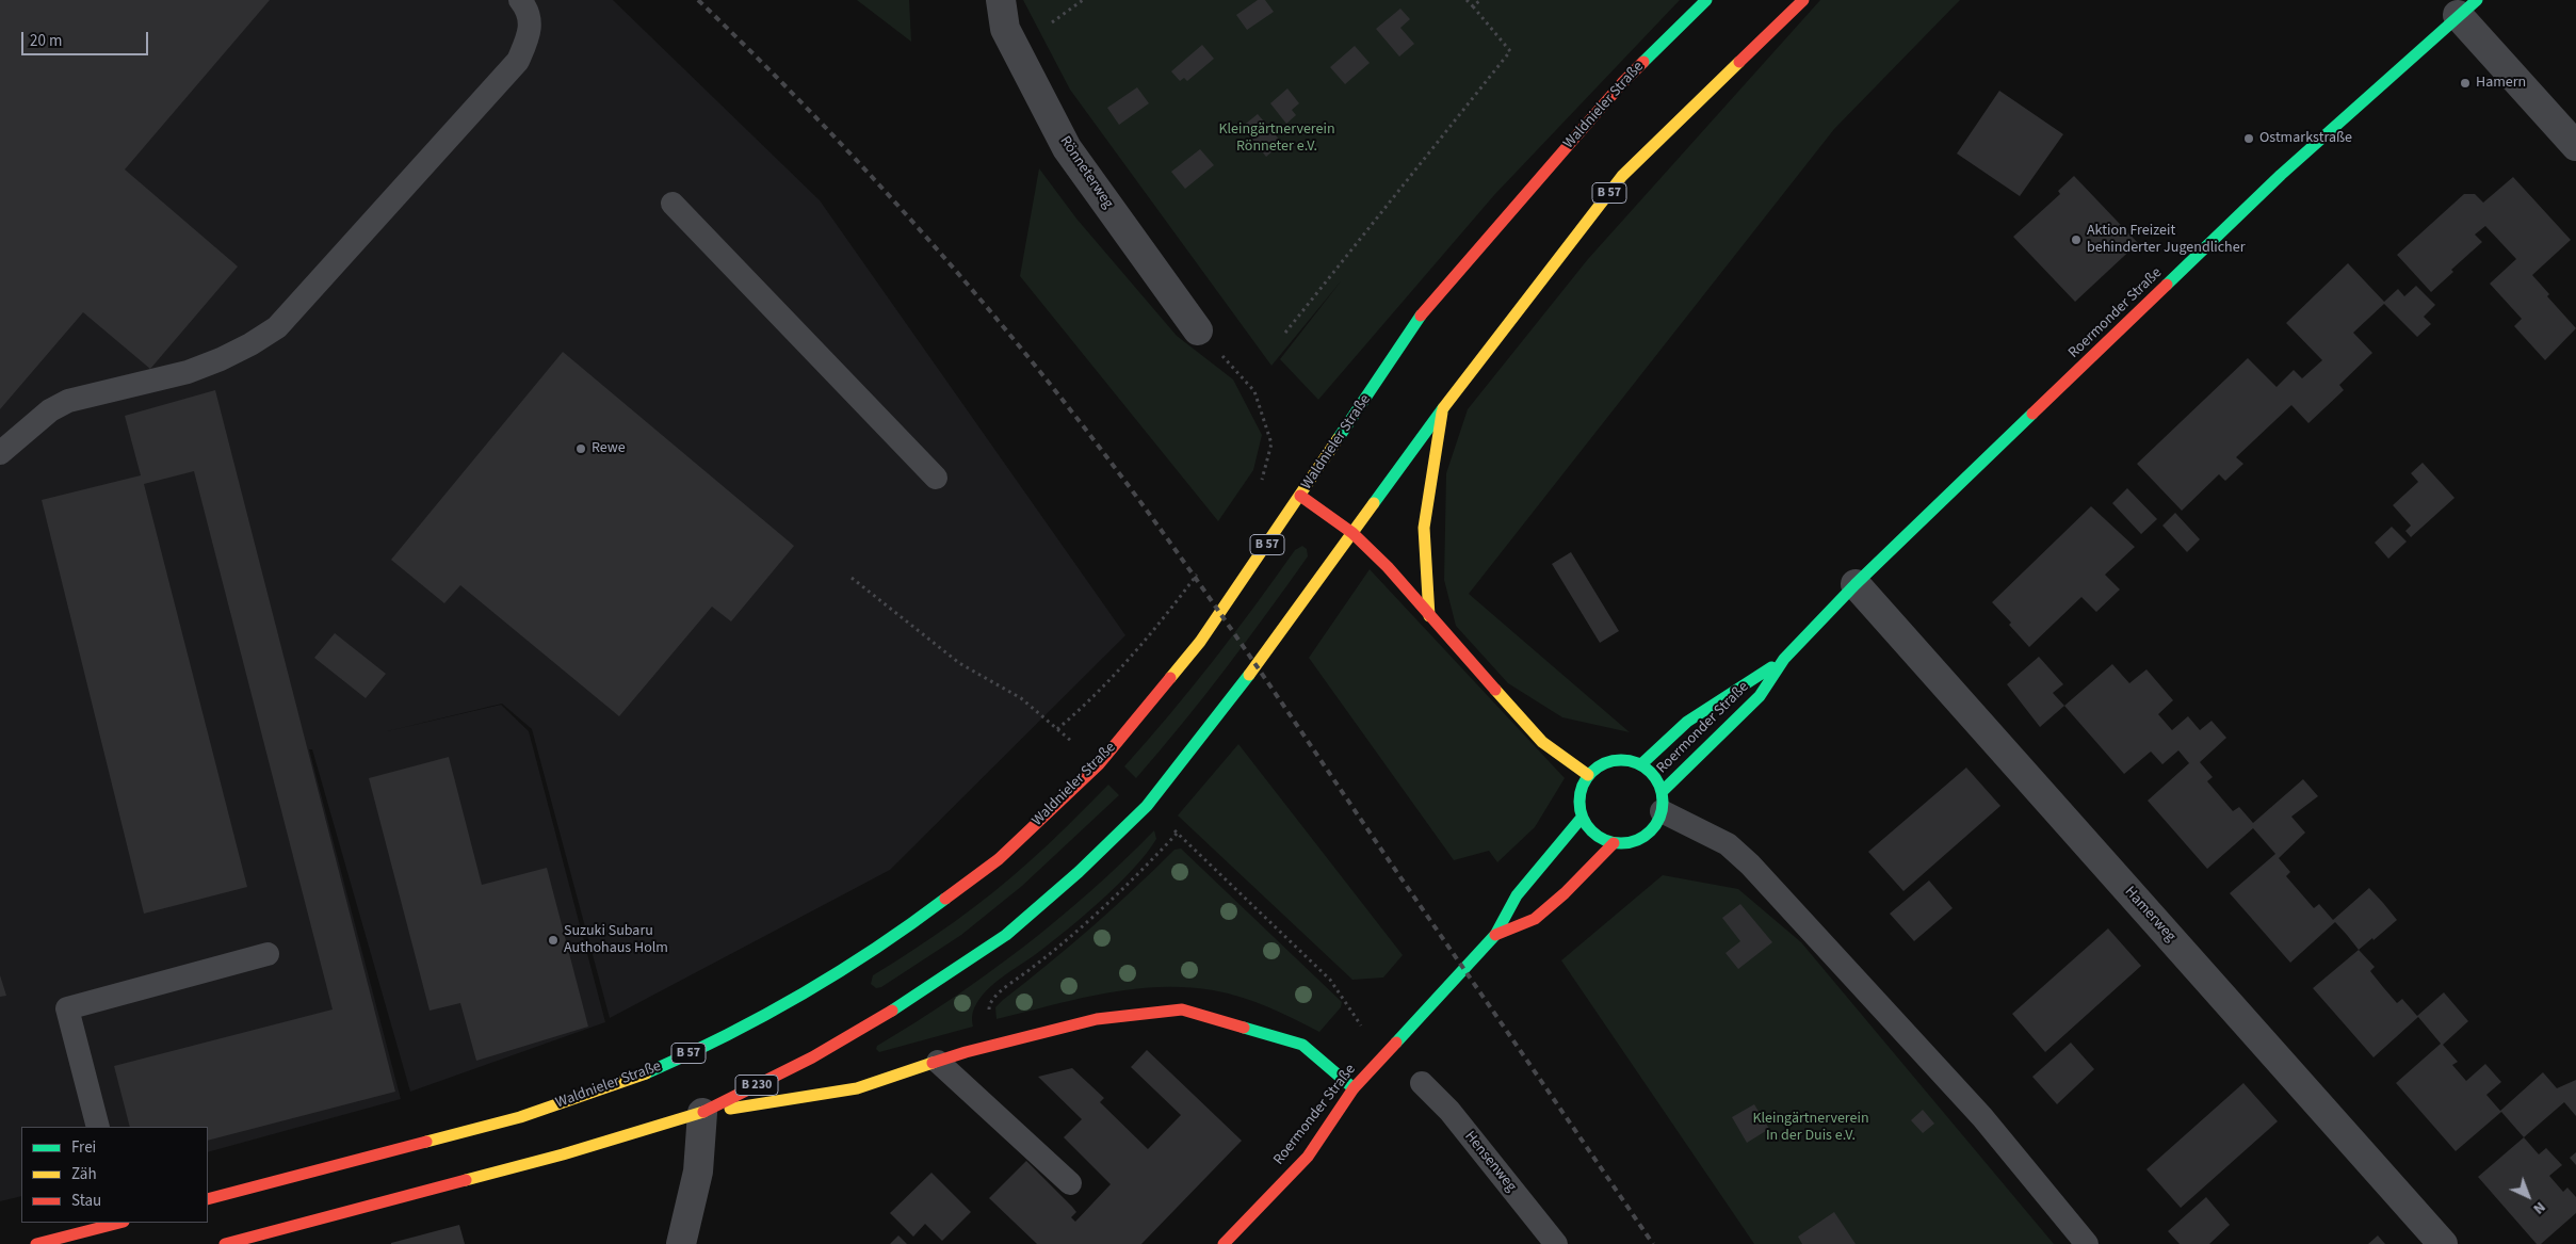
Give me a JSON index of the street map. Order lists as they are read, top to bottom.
{
  "streets": {
    "main road": [
      "Waldnieler Straße",
      "B 57",
      "Roermonder Straße",
      "B 230"
    ],
    "street": ["Rönneterweg", "Hamerweg"],
    "lane": ["Hensenweg"]
  },
  "crossings": [
    ["B 57", "B 230"],
    ["Roermonder Straße", "Hamerweg"]
  ],
  "parks": ["Kleingärtnerverein Rönneter e.V.", "Kleingärtnerverein In der Duis e.V."],
  "places": [
    "Hamern",
    "Ostmarkstraße",
    "Aktion Freizeit behinderter Jugendlicher",
    "Rewe",
    "Suzuki Subaru Authohaus Holm"
  ],
  "legend": ["Frei", "Zäh", "Stau"],
  "scale_bar": "20 m",
  "north": "bottom right"
}
